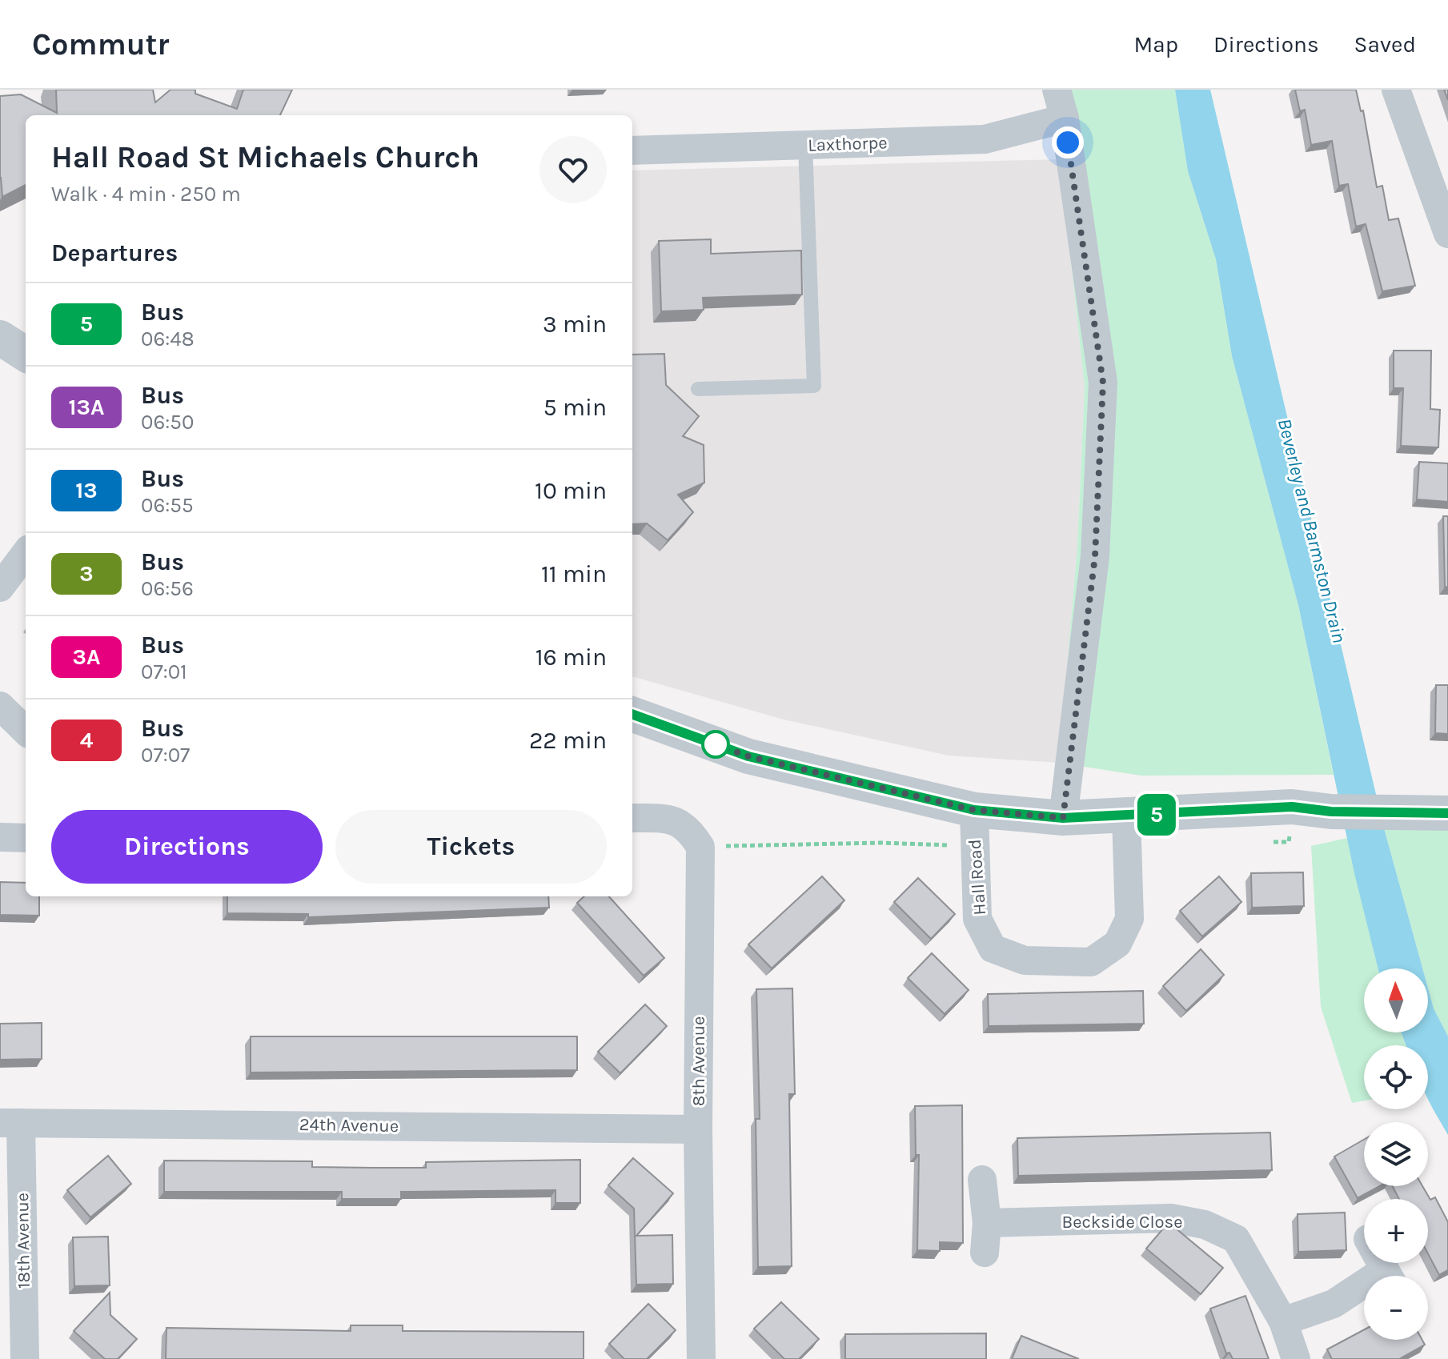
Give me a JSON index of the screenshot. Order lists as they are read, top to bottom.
{
  "streets": {
    "street": [
      "Laxthorpe",
      "Hall Road",
      "8th Avenue",
      "24th Avenue",
      "Beckside Close",
      "18th Avenue"
    ]
  },
  "crossings": [
    ["8th Avenue", "24th Avenue"],
    ["24th Avenue", "18th Avenue"]
  ],
  "water": ["Beverley and Barmston Drain"],
  "lines": ["bus line 5"],
  "north": "top",
  "page": {
    "header": "Commutr",
    "nav": ["Map", "Directions", "Saved"],
    "on_map": "5",
    "heading": [
      ["Hall Road St Michaels Church", "Walk · 4 min · 250 m"],
      "Departures"
    ],
    "list": [
      {
        "mark": "5",
        "name": "Bus",
        "note": "06:48",
        "value": "3 min"
      },
      {
        "mark": "13A",
        "name": "Bus",
        "note": "06:50",
        "value": "5 min"
      },
      {
        "mark": "13",
        "name": "Bus",
        "note": "06:55",
        "value": "10 min"
      },
      {
        "mark": "3",
        "name": "Bus",
        "note": "06:56",
        "value": "11 min"
      },
      {
        "mark": "3A",
        "name": "Bus",
        "note": "07:01",
        "value": "16 min"
      },
      {
        "mark": "4",
        "name": "Bus",
        "note": "07:07",
        "value": "22 min"
      }
    ],
    "buttons": ["Directions", "Tickets"],
    "map_buttons": ["+", "−"]
  }
}
